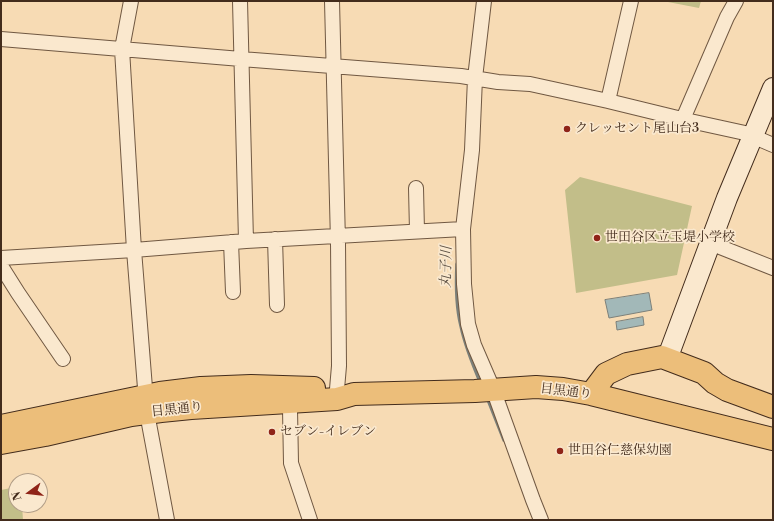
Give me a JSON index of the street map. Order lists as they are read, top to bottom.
{
  "streets": {
    "main road": ["目黒通り"]
  },
  "water": ["丸子川"],
  "places": [
    "クレッセント尾山台3",
    "世田谷区立玉堤小学校",
    "セブン-イレブン",
    "世田谷仁慈保幼園"
  ],
  "north": "left"
}
